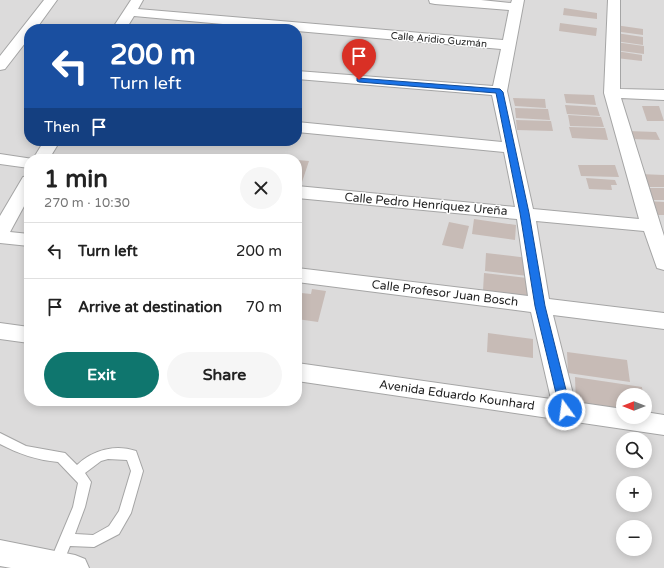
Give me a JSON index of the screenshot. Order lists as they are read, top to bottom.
{
  "streets": {
    "street": [
      "Calle Aridio Guzmán",
      "Calle Pedro Henríquez Ureña",
      "Calle Profesor Juan Bosch",
      "Avenida Eduardo Kounhard"
    ]
  },
  "north": "left",
  "page": {
    "turn": ["200 m", "Turn left"],
    "then": "Then",
    "heading": ["1 min", "270 m · 10:30"],
    "list": [
      {
        "name": "Turn left",
        "value": "200 m"
      },
      {
        "name": "Arrive at destination",
        "value": "70 m"
      }
    ],
    "buttons": ["Exit", "Share"],
    "map_buttons": ["+", "−"]
  }
}
